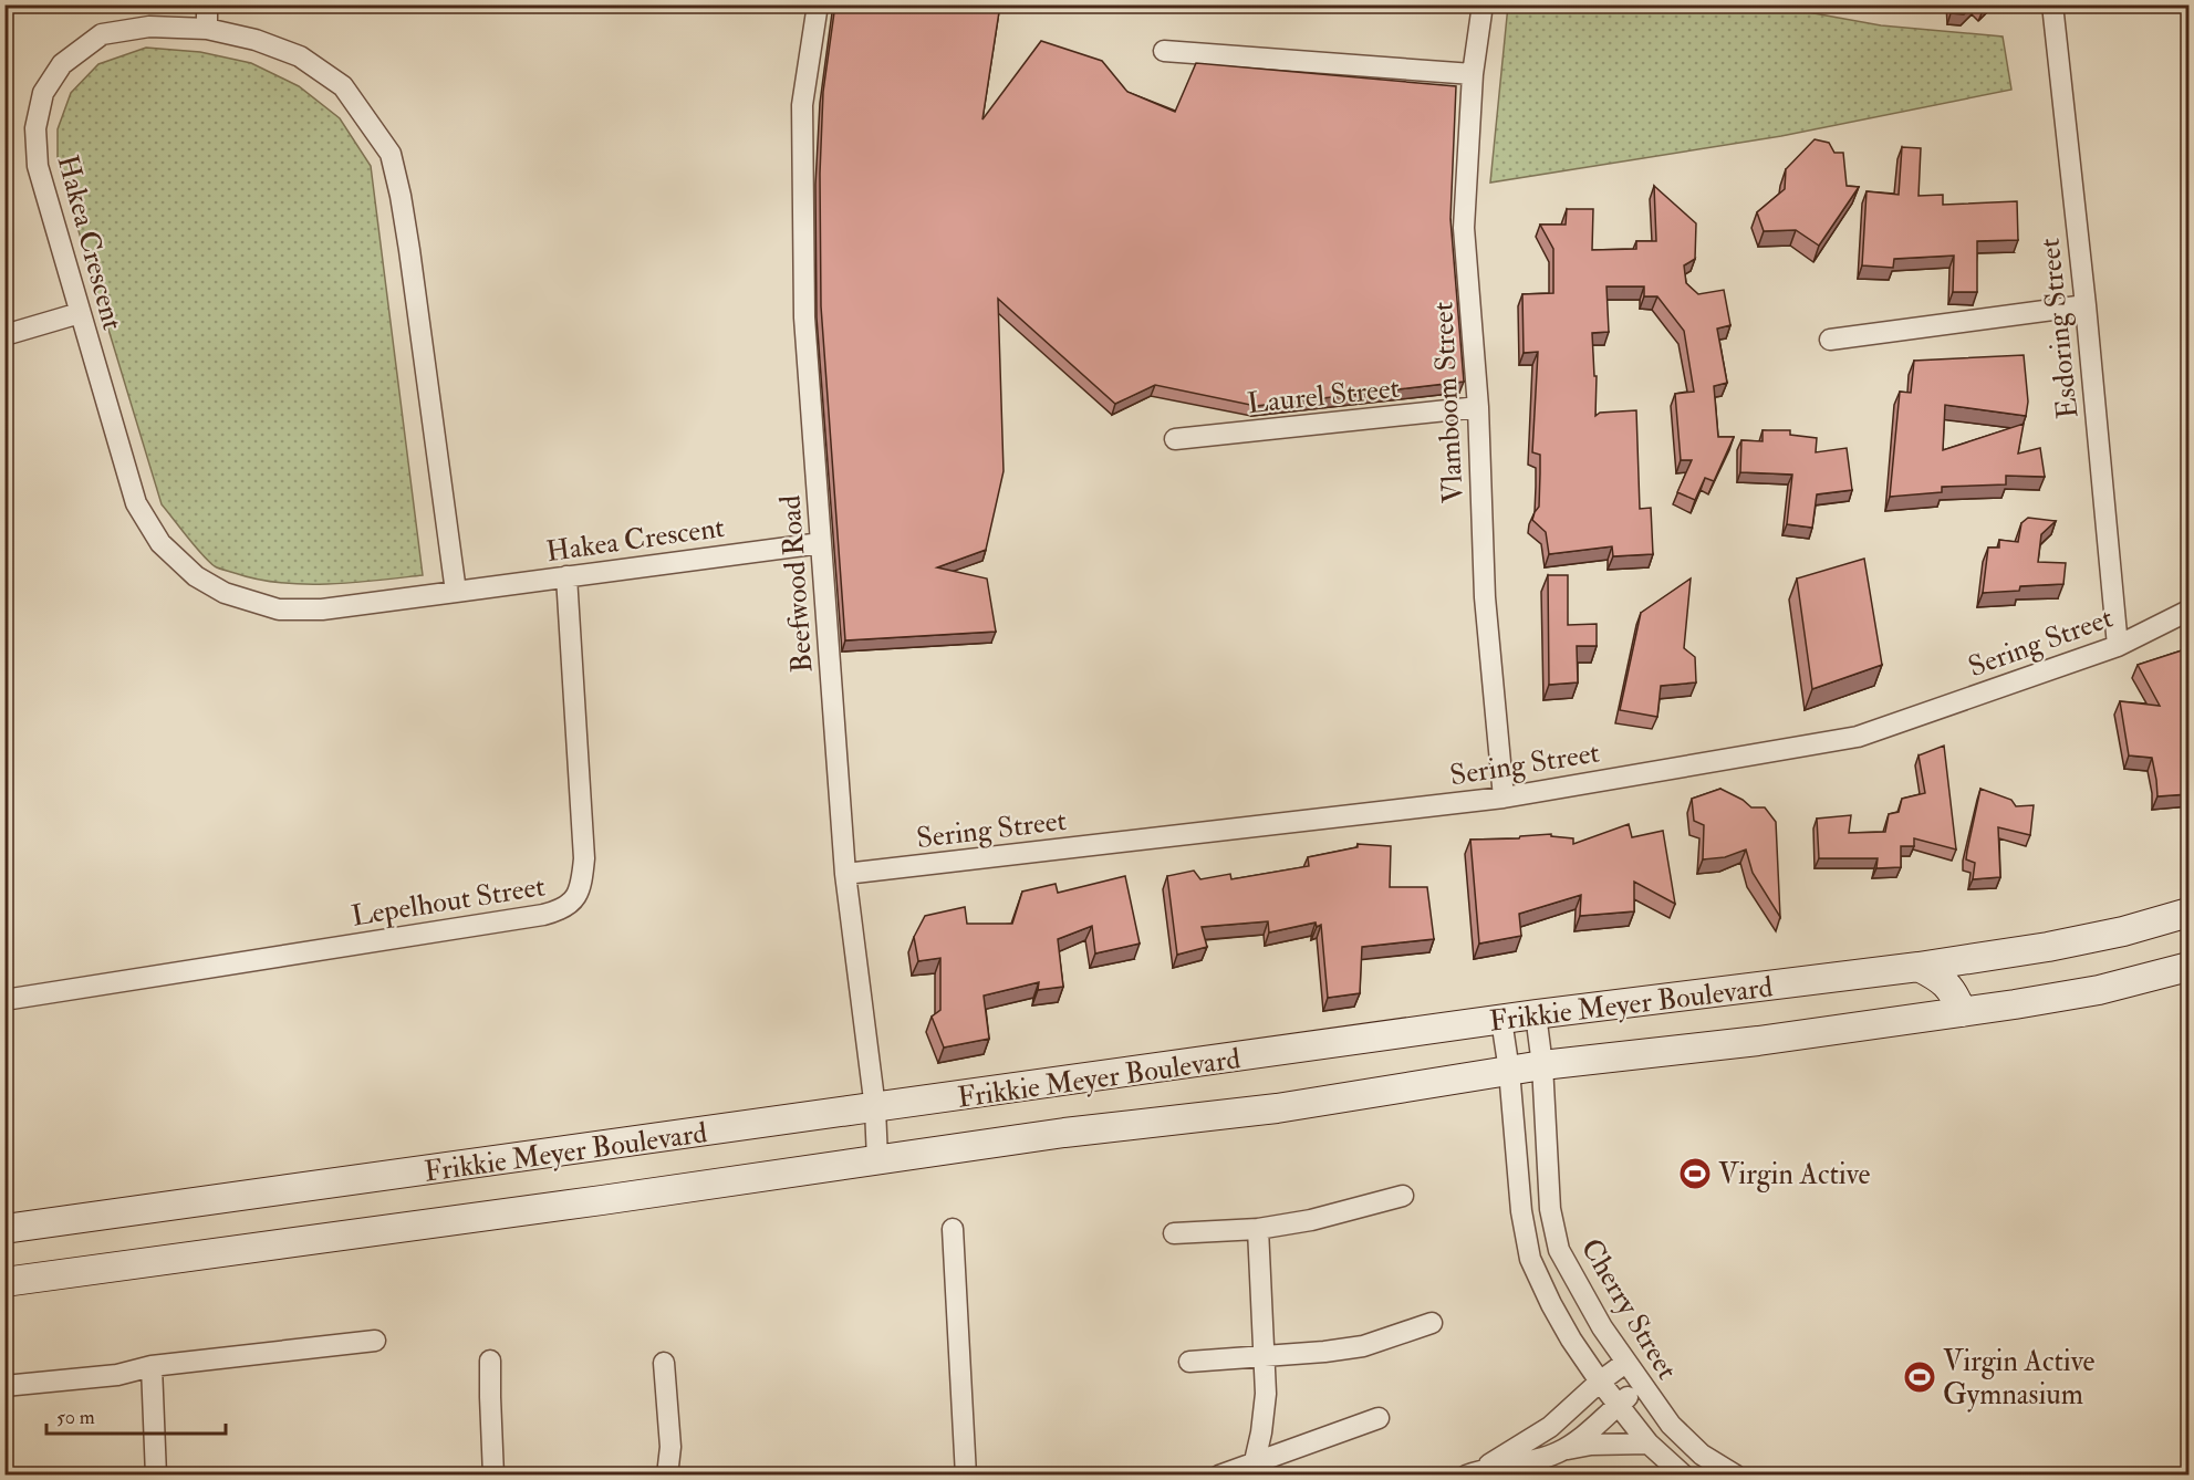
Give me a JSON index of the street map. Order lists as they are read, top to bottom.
{
  "streets": {
    "street": [
      "Hakea Crescent",
      "Esdoring Street",
      "Laurel Street",
      "Vlamboom Street",
      "Beefwood Road",
      "Sering Street",
      "Lepelhout Street",
      "Frikkie Meyer Boulevard",
      "Cherry Street"
    ]
  },
  "crossings": [
    ["Hakea Crescent", "Beefwood Road"],
    ["Hakea Crescent", "Lepelhout Street"],
    ["Esdoring Street", "Sering Street"],
    ["Laurel Street", "Vlamboom Street"],
    ["Vlamboom Street", "Sering Street"],
    ["Beefwood Road", "Sering Street"],
    ["Beefwood Road", "Frikkie Meyer Boulevard"],
    ["Frikkie Meyer Boulevard", "Cherry Street"]
  ],
  "places": {
    "sports": ["Virgin Active", "Virgin Active Gymnasium"]
  },
  "scale_bar": "50 m"
}
